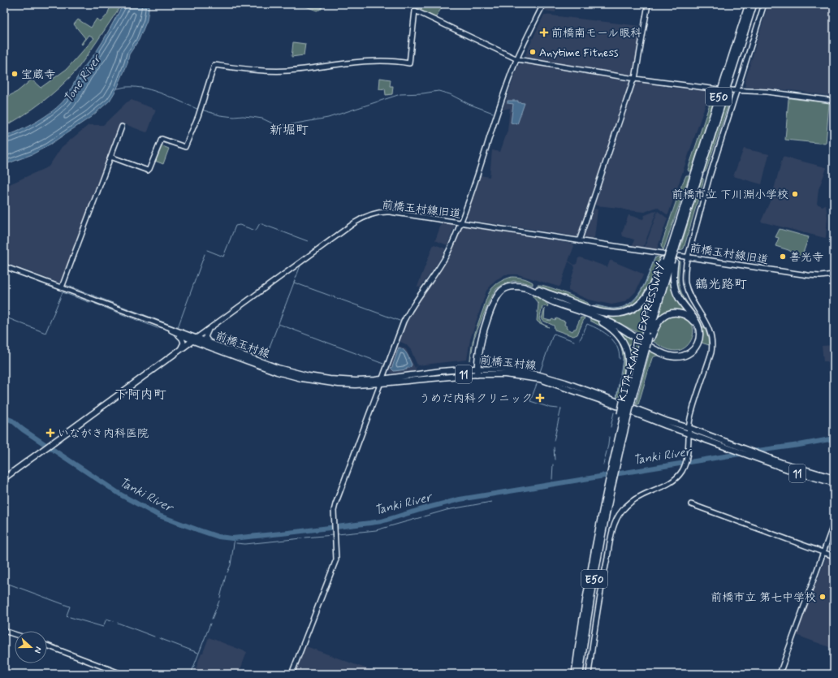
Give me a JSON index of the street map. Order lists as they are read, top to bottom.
{
  "streets": {
    "highway": ["E50", "KITA-KANTO EXPRESSWAY"],
    "main road": ["前橋玉村線", "11"],
    "street": ["前橋玉村線旧道"]
  },
  "crossings": [
    ["前橋玉村線旧道", "前橋玉村線"],
    ["前橋玉村線", "11"]
  ],
  "districts": ["新堀町", "鶴光路町", "下阿内町"],
  "water": ["Tone River", "Tanki River"],
  "places": {
    "health": ["前橋南モール眼科", "うめだ内科クリニック", "いながき内科医院"],
    "other": [
      "Anytime Fitness",
      "宝蔵寺",
      "前橋市立 下川淵小学校",
      "善光寺",
      "前橋市立 第七中学校"
    ]
  },
  "north": "right"
}
